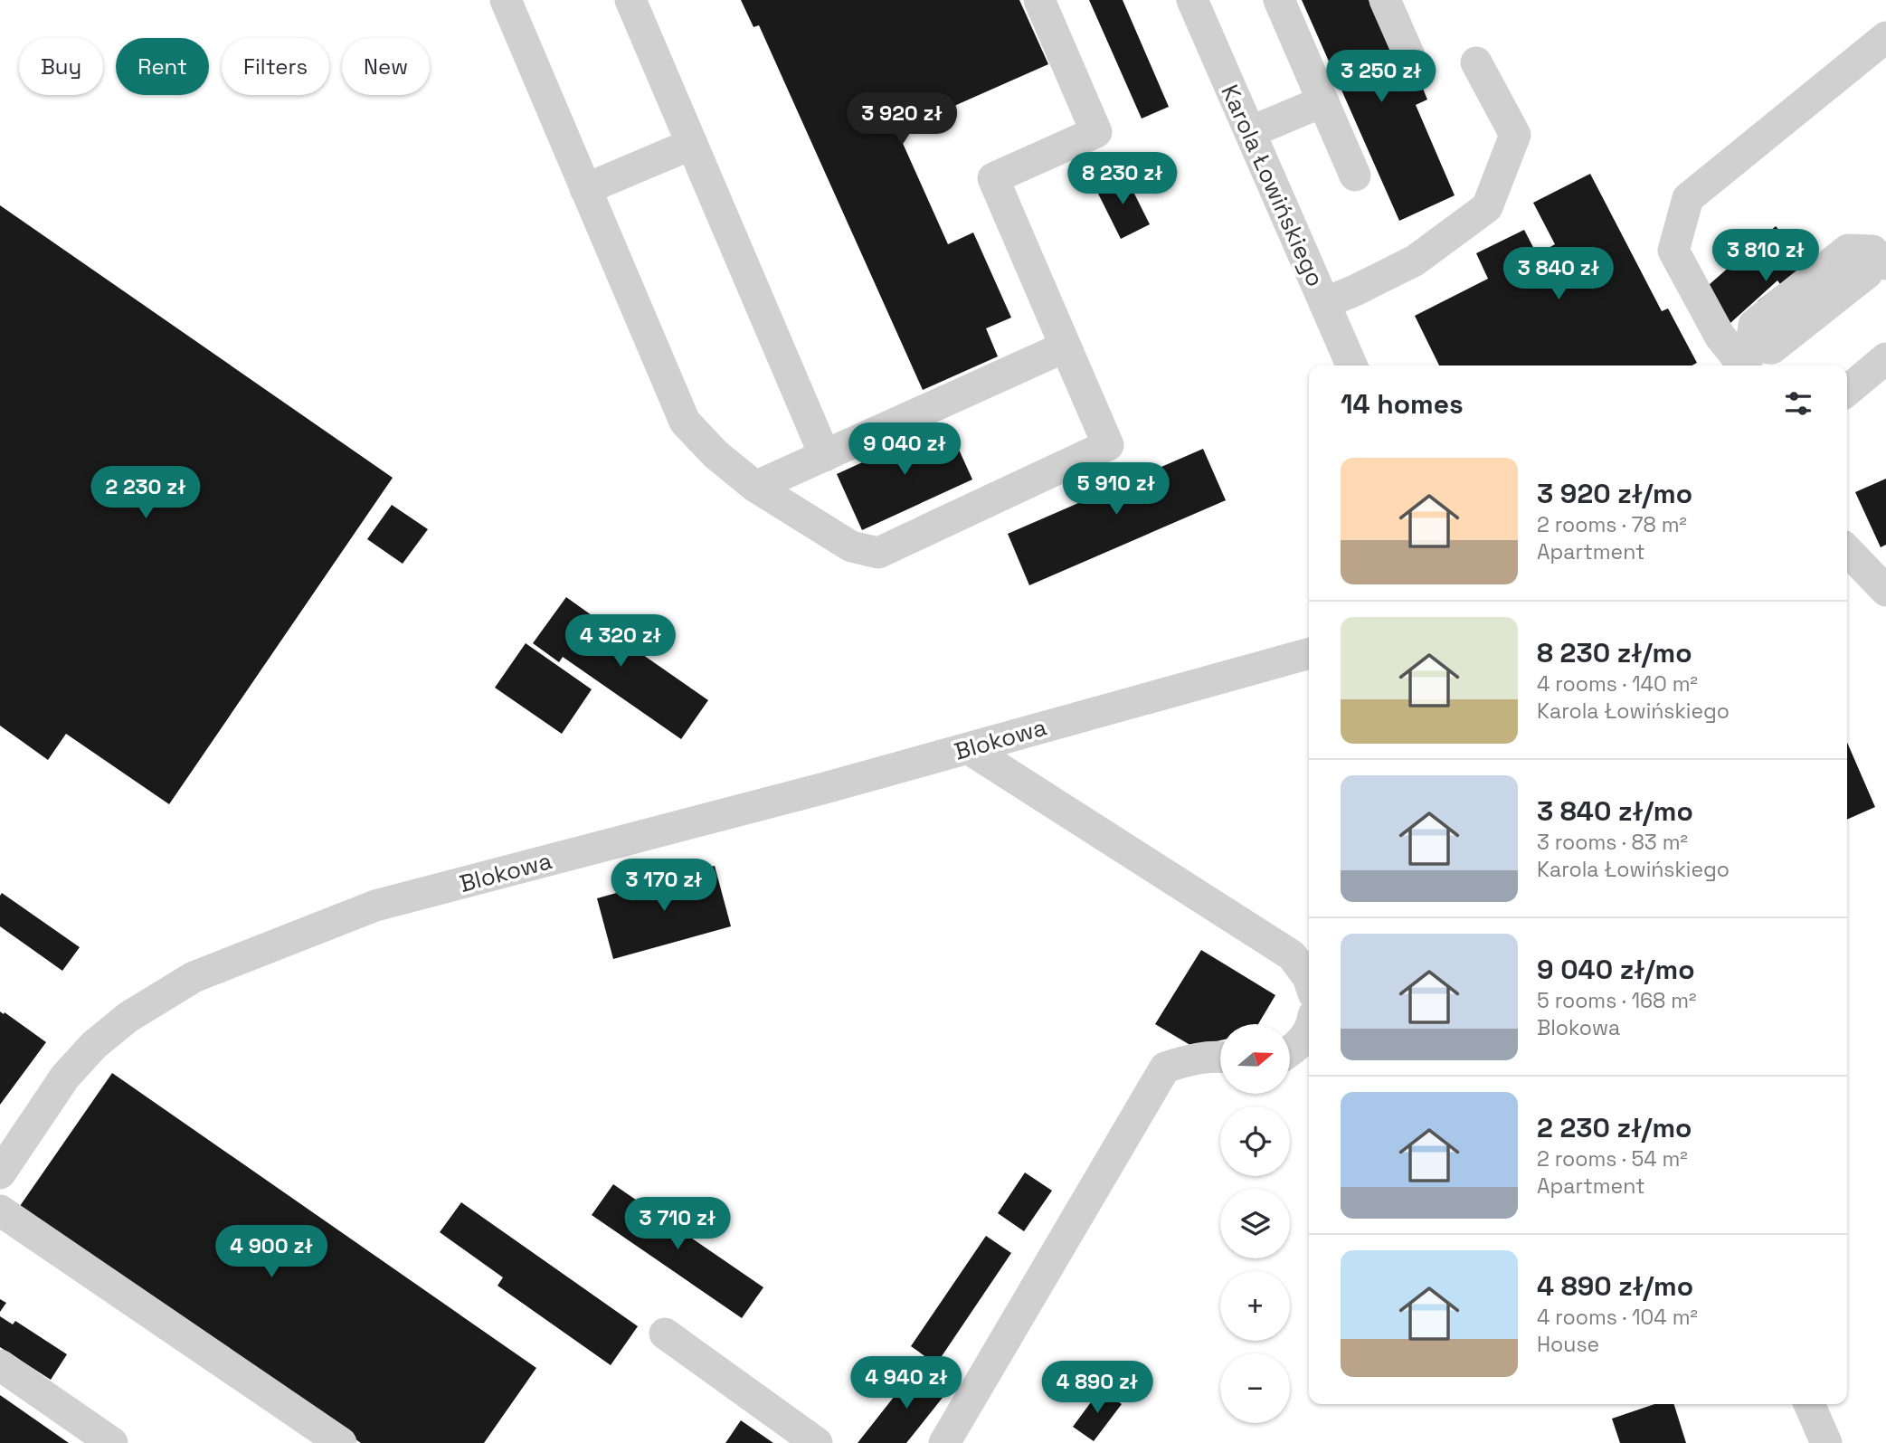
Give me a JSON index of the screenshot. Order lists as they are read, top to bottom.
{
  "streets": {
    "street": ["Karola Łowińskiego", "Blokowa"]
  },
  "north": "right",
  "page": {
    "chip": [
      "Buy",
      "Rent",
      "Filters",
      "New"
    ],
    "price": [
      "3 250 zł",
      "3 920 zł",
      "8 230 zł",
      "3 810 zł",
      "3 840 zł",
      "9 040 zł",
      "5 910 zł",
      "2 230 zł",
      "4 320 zł",
      "3 170 zł",
      "3 710 zł",
      "4 900 zł",
      "4 940 zł",
      "4 890 zł"
    ],
    "heading": "14 homes",
    "list": [
      {
        "name": "3 920 zł/mo",
        "note": "2 rooms · 78 m² · Apartment"
      },
      {
        "name": "8 230 zł/mo",
        "note": "4 rooms · 140 m² · Karola Łowińskiego"
      },
      {
        "name": "3 840 zł/mo",
        "note": "3 rooms · 83 m² · Karola Łowińskiego"
      },
      {
        "name": "9 040 zł/mo",
        "note": "5 rooms · 168 m² · Blokowa"
      },
      {
        "name": "2 230 zł/mo",
        "note": "2 rooms · 54 m² · Apartment"
      },
      {
        "name": "4 890 zł/mo",
        "note": "4 rooms · 104 m² · House"
      }
    ],
    "map_buttons": ["+", "−"]
  }
}
